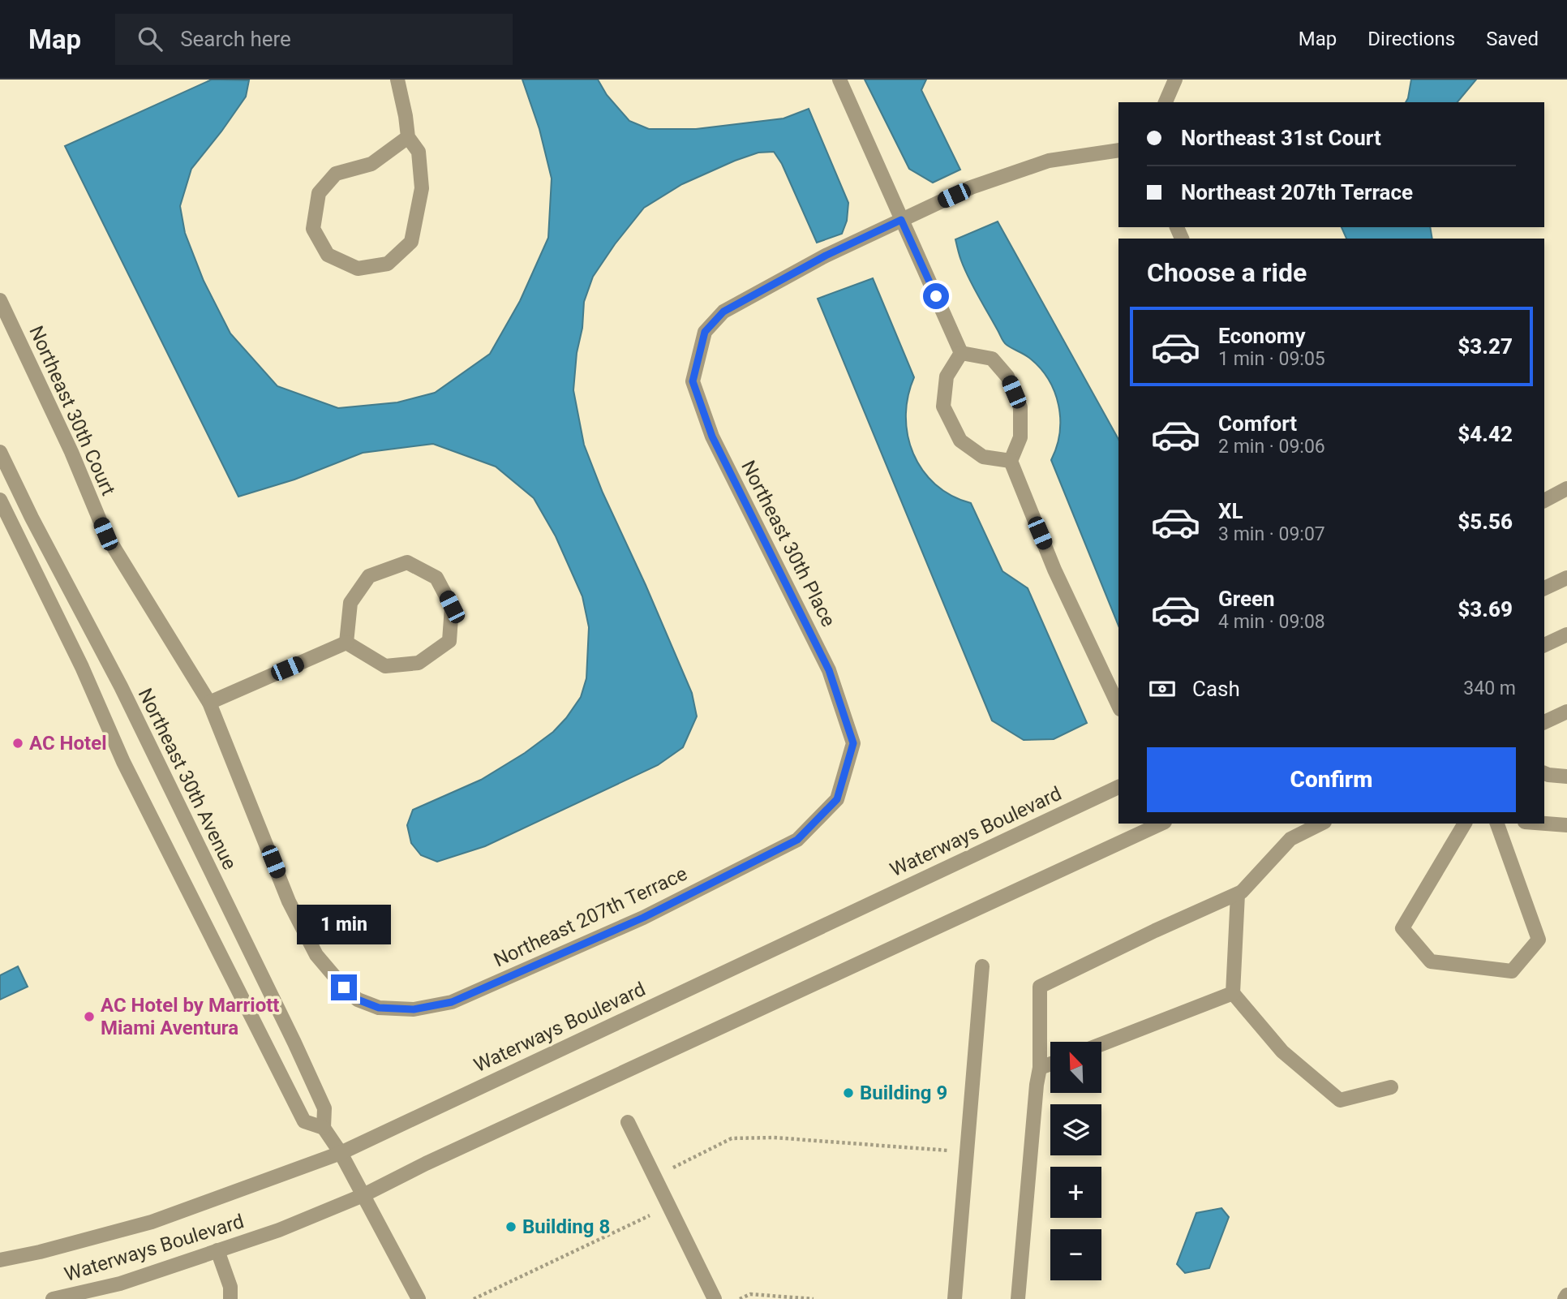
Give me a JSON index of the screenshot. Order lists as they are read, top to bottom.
{
  "streets": {
    "street": [
      "Northeast 30th Court",
      "Northeast 30th Place",
      "Northeast 30th Avenue",
      "Waterways Boulevard",
      "Northeast 207th Terrace"
    ]
  },
  "crossings": [
    ["Northeast 30th Court", "Northeast 207th Terrace"],
    ["Northeast 30th Place", "Northeast 207th Terrace"],
    ["Northeast 30th Avenue", "Waterways Boulevard"]
  ],
  "places": [
    "AC Hotel",
    "AC Hotel by Marriott Miami Aventura",
    "Building 9",
    "Building 8"
  ],
  "north": "top left",
  "page": {
    "header": "Map",
    "search": "Search here",
    "nav": ["Map", "Directions", "Saved"],
    "banner": ["Northeast 31st Court", "Northeast 207th Terrace"],
    "heading": "Choose a ride",
    "list": [
      {
        "name": "Economy",
        "note": "1 min · 09:05",
        "value": "$3.27"
      },
      {
        "name": "Comfort",
        "note": "2 min · 09:06",
        "value": "$4.42"
      },
      {
        "name": "XL",
        "note": "3 min · 09:07",
        "value": "$5.56"
      },
      {
        "name": "Green",
        "note": "4 min · 09:08",
        "value": "$3.69"
      }
    ],
    "pay": ["Cash", "340 m"],
    "buttons": "Confirm",
    "bubble": "1 min",
    "map_buttons": ["+", "−"]
  }
}
